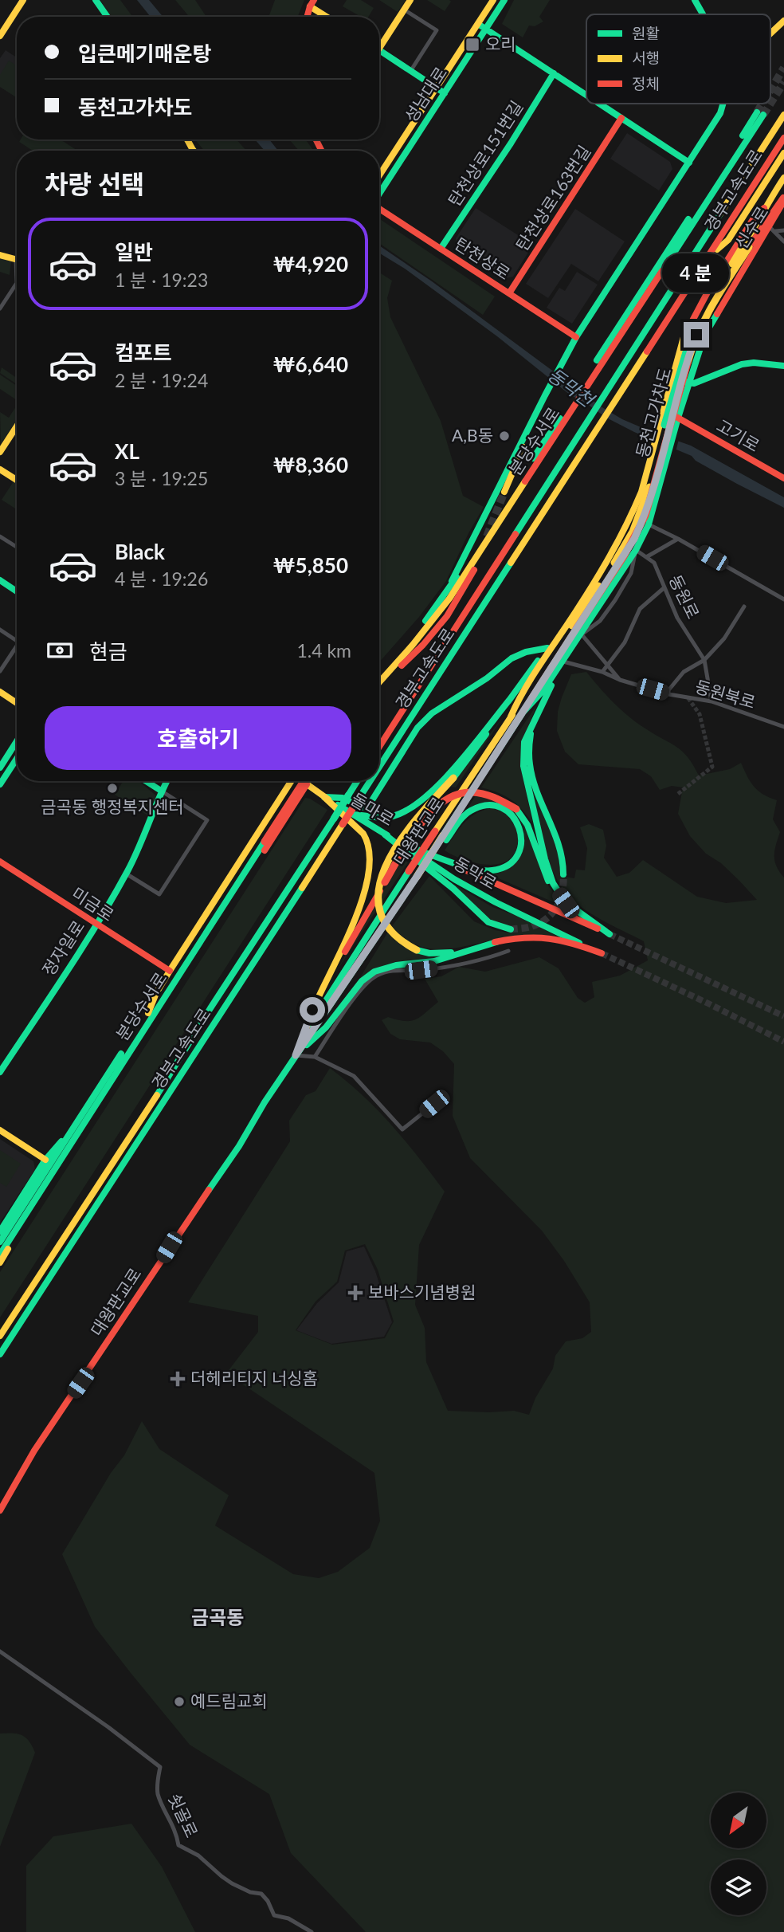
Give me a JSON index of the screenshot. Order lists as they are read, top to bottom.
{
  "streets": {
    "main road": [
      "성남대로",
      "탄천상로151번길",
      "경부고속도로",
      "탄천상로163번길",
      "신수로",
      "탄천상로",
      "동천고가차도",
      "고기로",
      "분당수서로",
      "돌마로",
      "대왕판교로",
      "동막로",
      "미금로",
      "정자일로"
    ],
    "street": ["동원로", "동원북로", "쇳골로"]
  },
  "crossings": [
    ["탄천상로151번길", "탄천상로"],
    ["탄천상로163번길", "탄천상로"],
    ["신수로", "동천고가차도"],
    ["신수로", "고기로"],
    ["신수로", "동원로"],
    ["신수로", "동원북로"],
    ["신수로", "대왕판교로"],
    ["동천고가차도", "대왕판교로"],
    ["동원로", "동원북로"],
    ["돌마로", "동막로"],
    ["미금로", "정자일로"]
  ],
  "districts": ["금곡동"],
  "water": ["동막천"],
  "places": {
    "transit": ["오리"],
    "other": ["A,B동", "금곡동 행정복지센터", "예드림교회"],
    "health": ["보바스기념병원", "더헤리티지 너싱홈"]
  },
  "legend": ["원활", "서행", "정체"],
  "north": "bottom left",
  "page": {
    "banner": ["입큰메기매운탕", "동천고가차도"],
    "heading": "차량 선택",
    "list": [
      {
        "name": "일반",
        "note": "1 분 · 19:23",
        "value": "₩4,920"
      },
      {
        "name": "컴포트",
        "note": "2 분 · 19:24",
        "value": "₩6,640"
      },
      {
        "name": "XL",
        "note": "3 분 · 19:25",
        "value": "₩8,360"
      },
      {
        "name": "Black",
        "note": "4 분 · 19:26",
        "value": "₩5,850"
      }
    ],
    "bubble": "4 분",
    "pay": ["현금", "1.4 km"],
    "buttons": "호출하기"
  }
}
